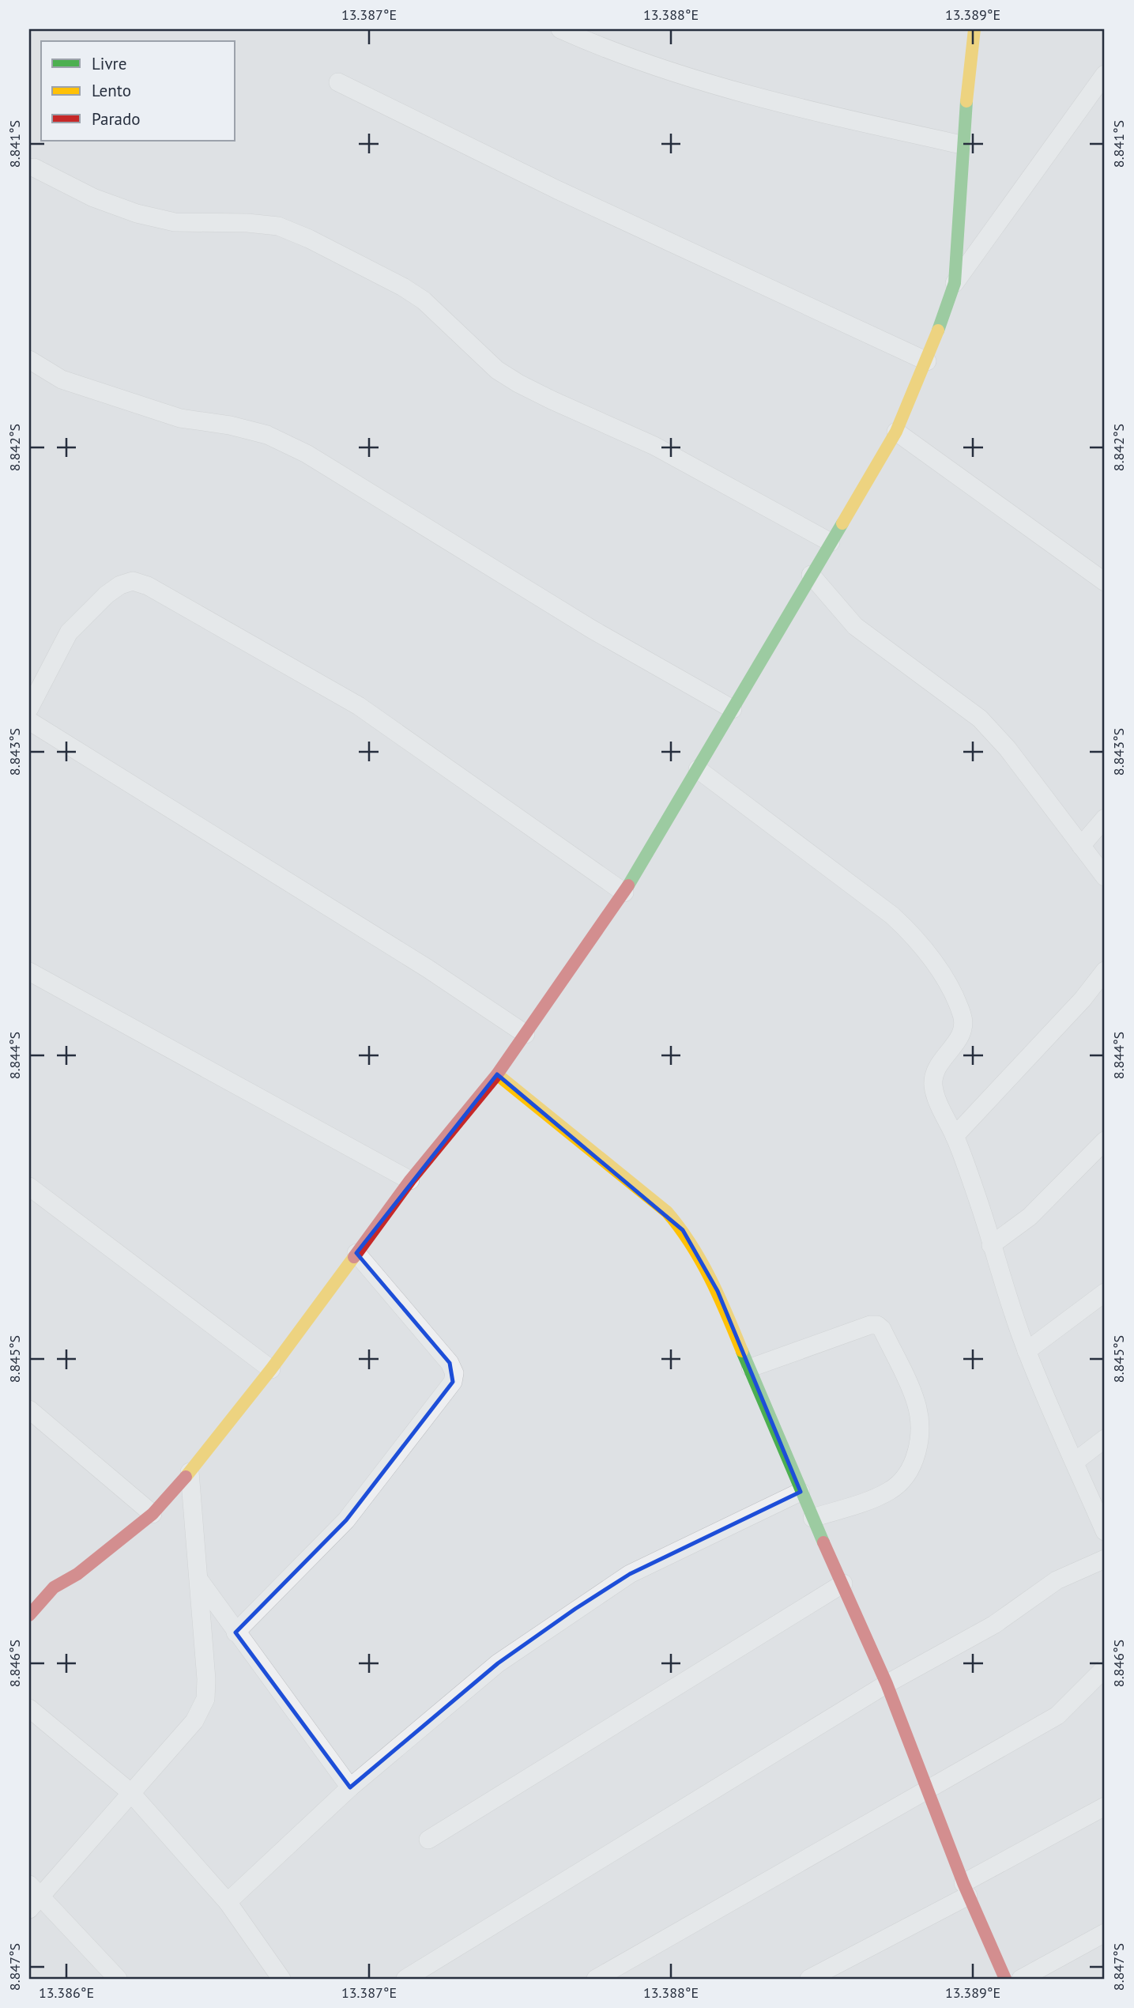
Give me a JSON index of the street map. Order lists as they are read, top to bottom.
{
  "legend": ["Livre", "Lento", "Parado"],
  "coordinates": [
    "13.387°E",
    "13.388°E",
    "13.389°E",
    "8.841°S",
    "8.842°S",
    "8.843°S",
    "8.844°S",
    "8.845°S",
    "8.846°S",
    "8.847°S",
    "13.386°E"
  ]
}
